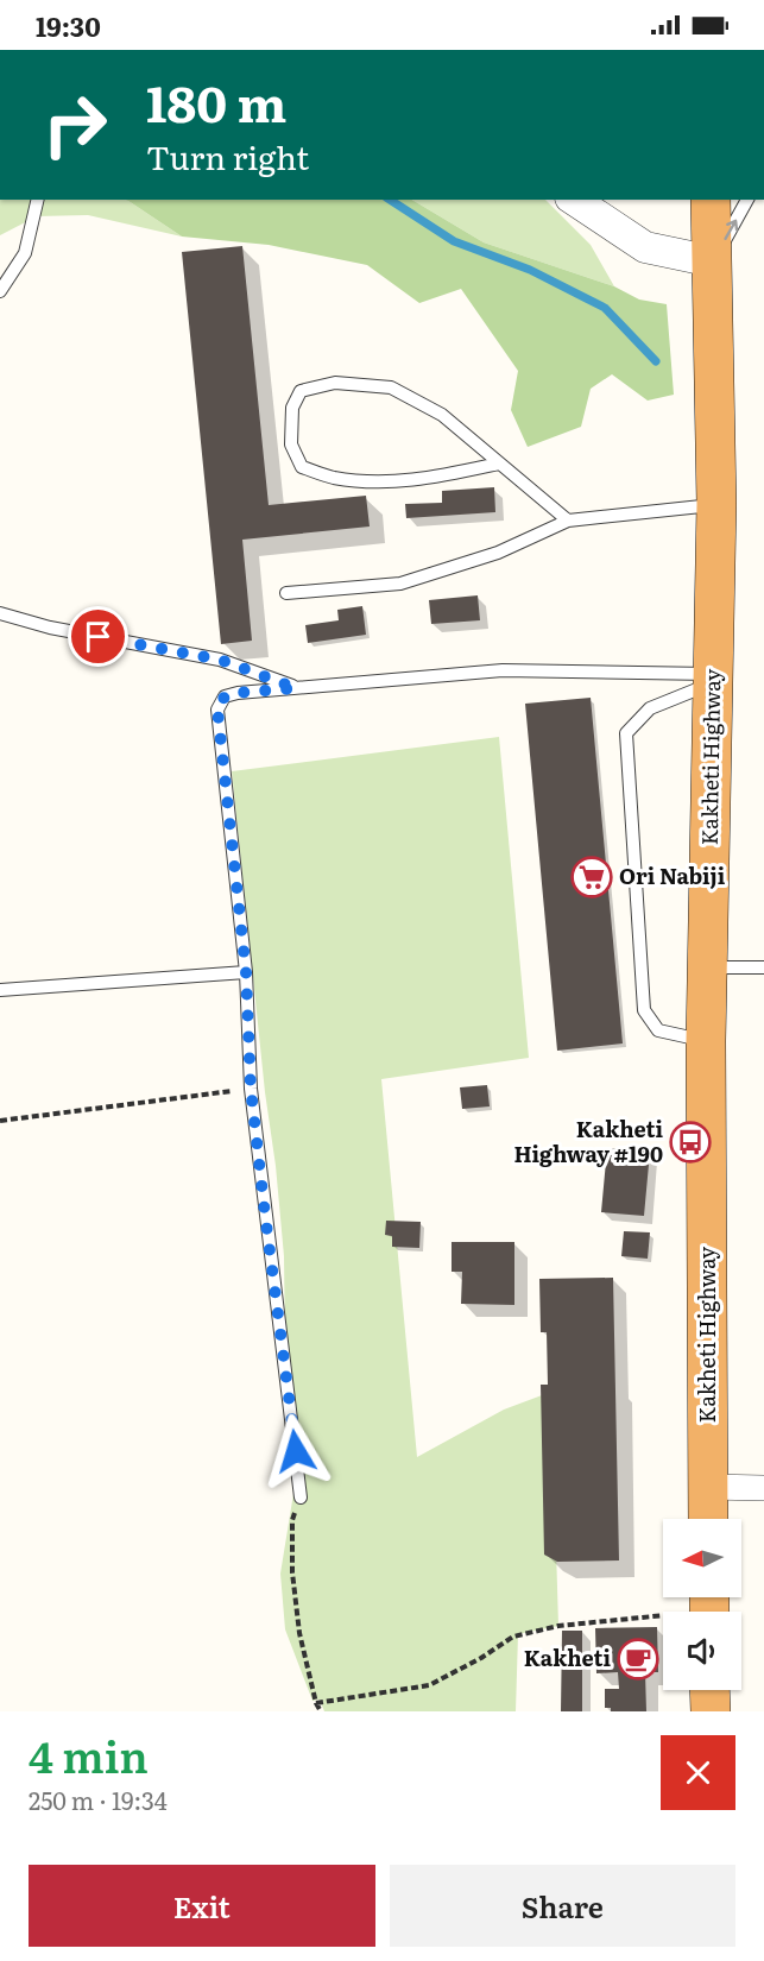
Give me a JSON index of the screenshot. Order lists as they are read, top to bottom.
{
  "streets": {
    "highway": ["Kakheti Highway"]
  },
  "places": {
    "supermarket": ["Ori Nabiji"],
    "bus stop": ["Kakheti Highway #190"],
    "cafe": ["Kakheti"]
  },
  "north": "left",
  "page": {
    "status": "19:30",
    "turn": ["180 m", "Turn right"],
    "heading": ["4 min", "250 m · 19:34"],
    "buttons": ["Exit", "Share"]
  }
}
